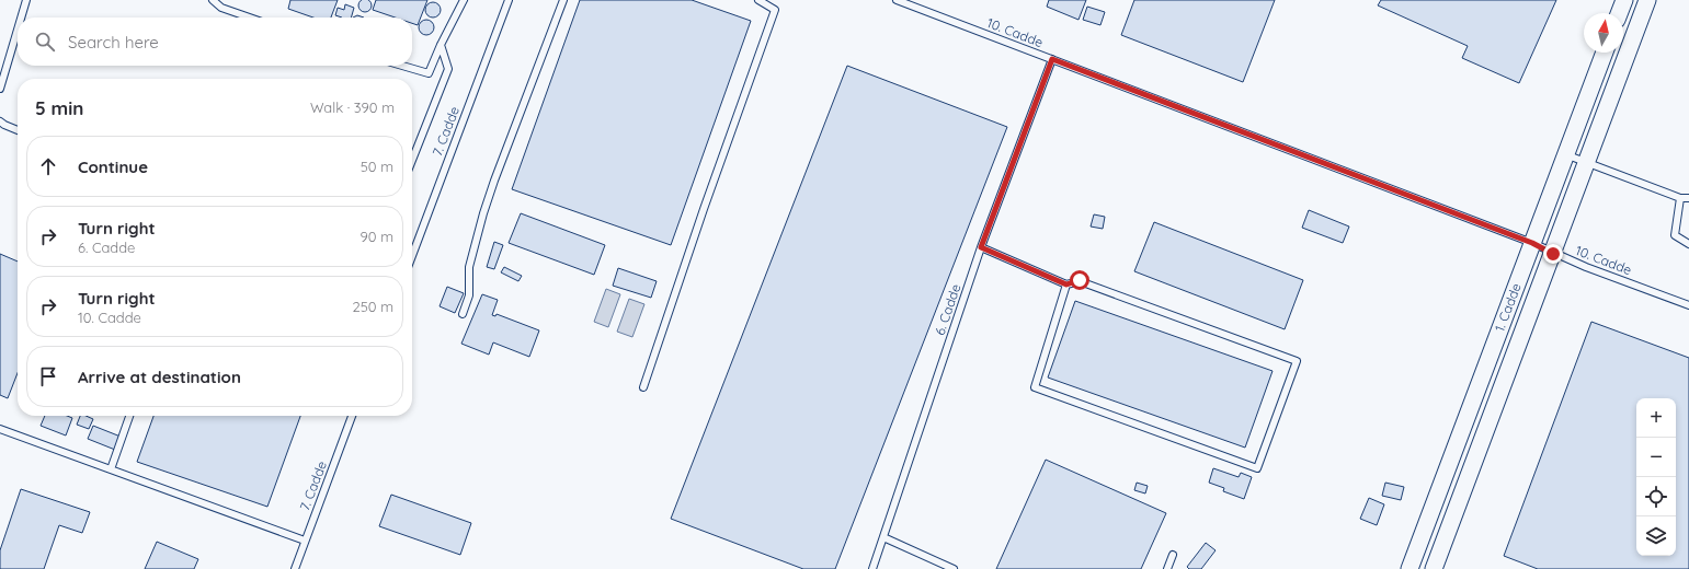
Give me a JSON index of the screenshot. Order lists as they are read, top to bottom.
{
  "streets": {
    "street": ["1. Cadde"],
    "lane": ["10. Cadde", "7. Cadde", "6. Cadde"]
  },
  "crossings": [
    ["10. Cadde", "1. Cadde"],
    ["10. Cadde", "6. Cadde"]
  ],
  "north": "top",
  "page": {
    "search": "Search here",
    "heading": ["5 min", "Walk · 390 m"],
    "list": [
      ["Continue", "50 m"],
      ["Turn right", "6. Cadde", "90 m"],
      ["Turn right", "10. Cadde", "250 m"],
      "Arrive at destination"
    ],
    "map_buttons": ["+", "−"]
  }
}
